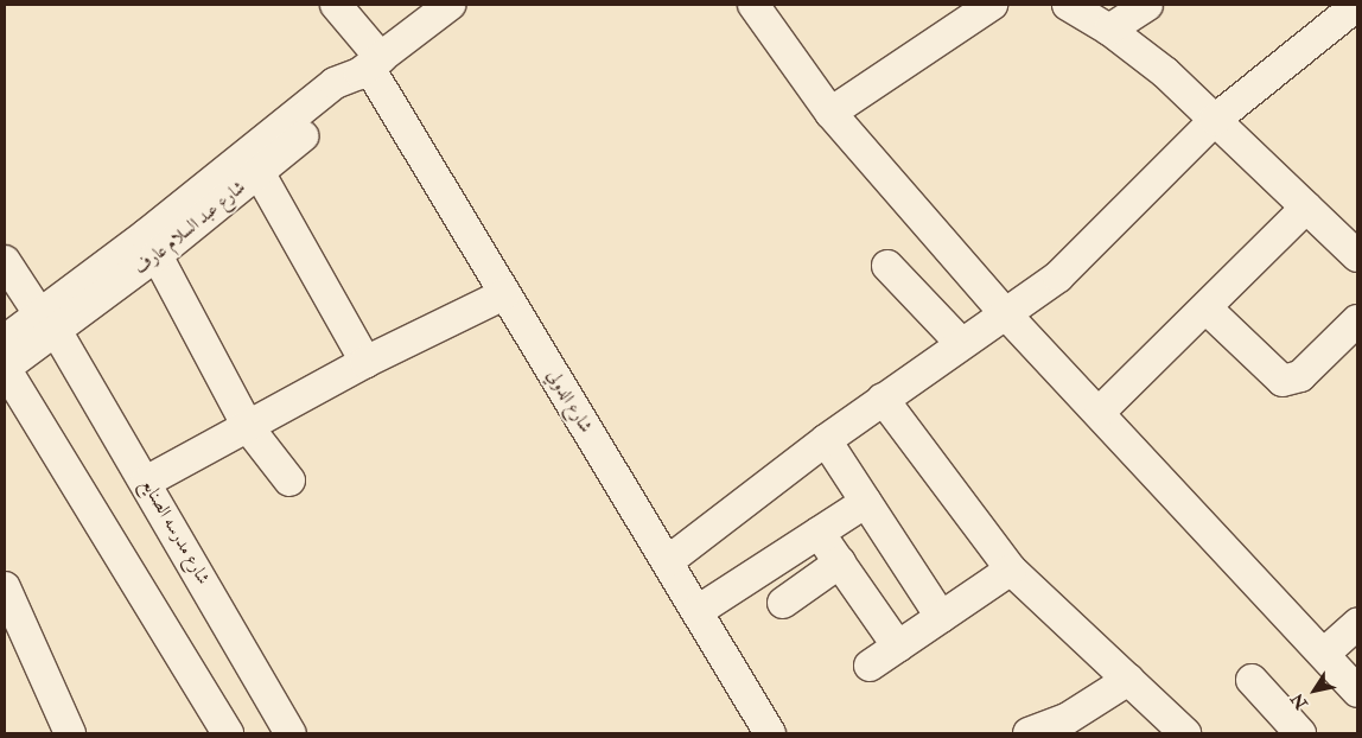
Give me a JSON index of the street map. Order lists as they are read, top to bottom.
{
  "streets": {
    "street": ["شارع عبد السلام عارف", "شارع الدولي", "شارع مدرسه الصنايع"]
  },
  "crossings": [
    ["شارع عبد السلام عارف", "شارع الدولي"],
    ["شارع عبد السلام عارف", "شارع مدرسه الصنايع"]
  ],
  "north": "bottom left"
}
